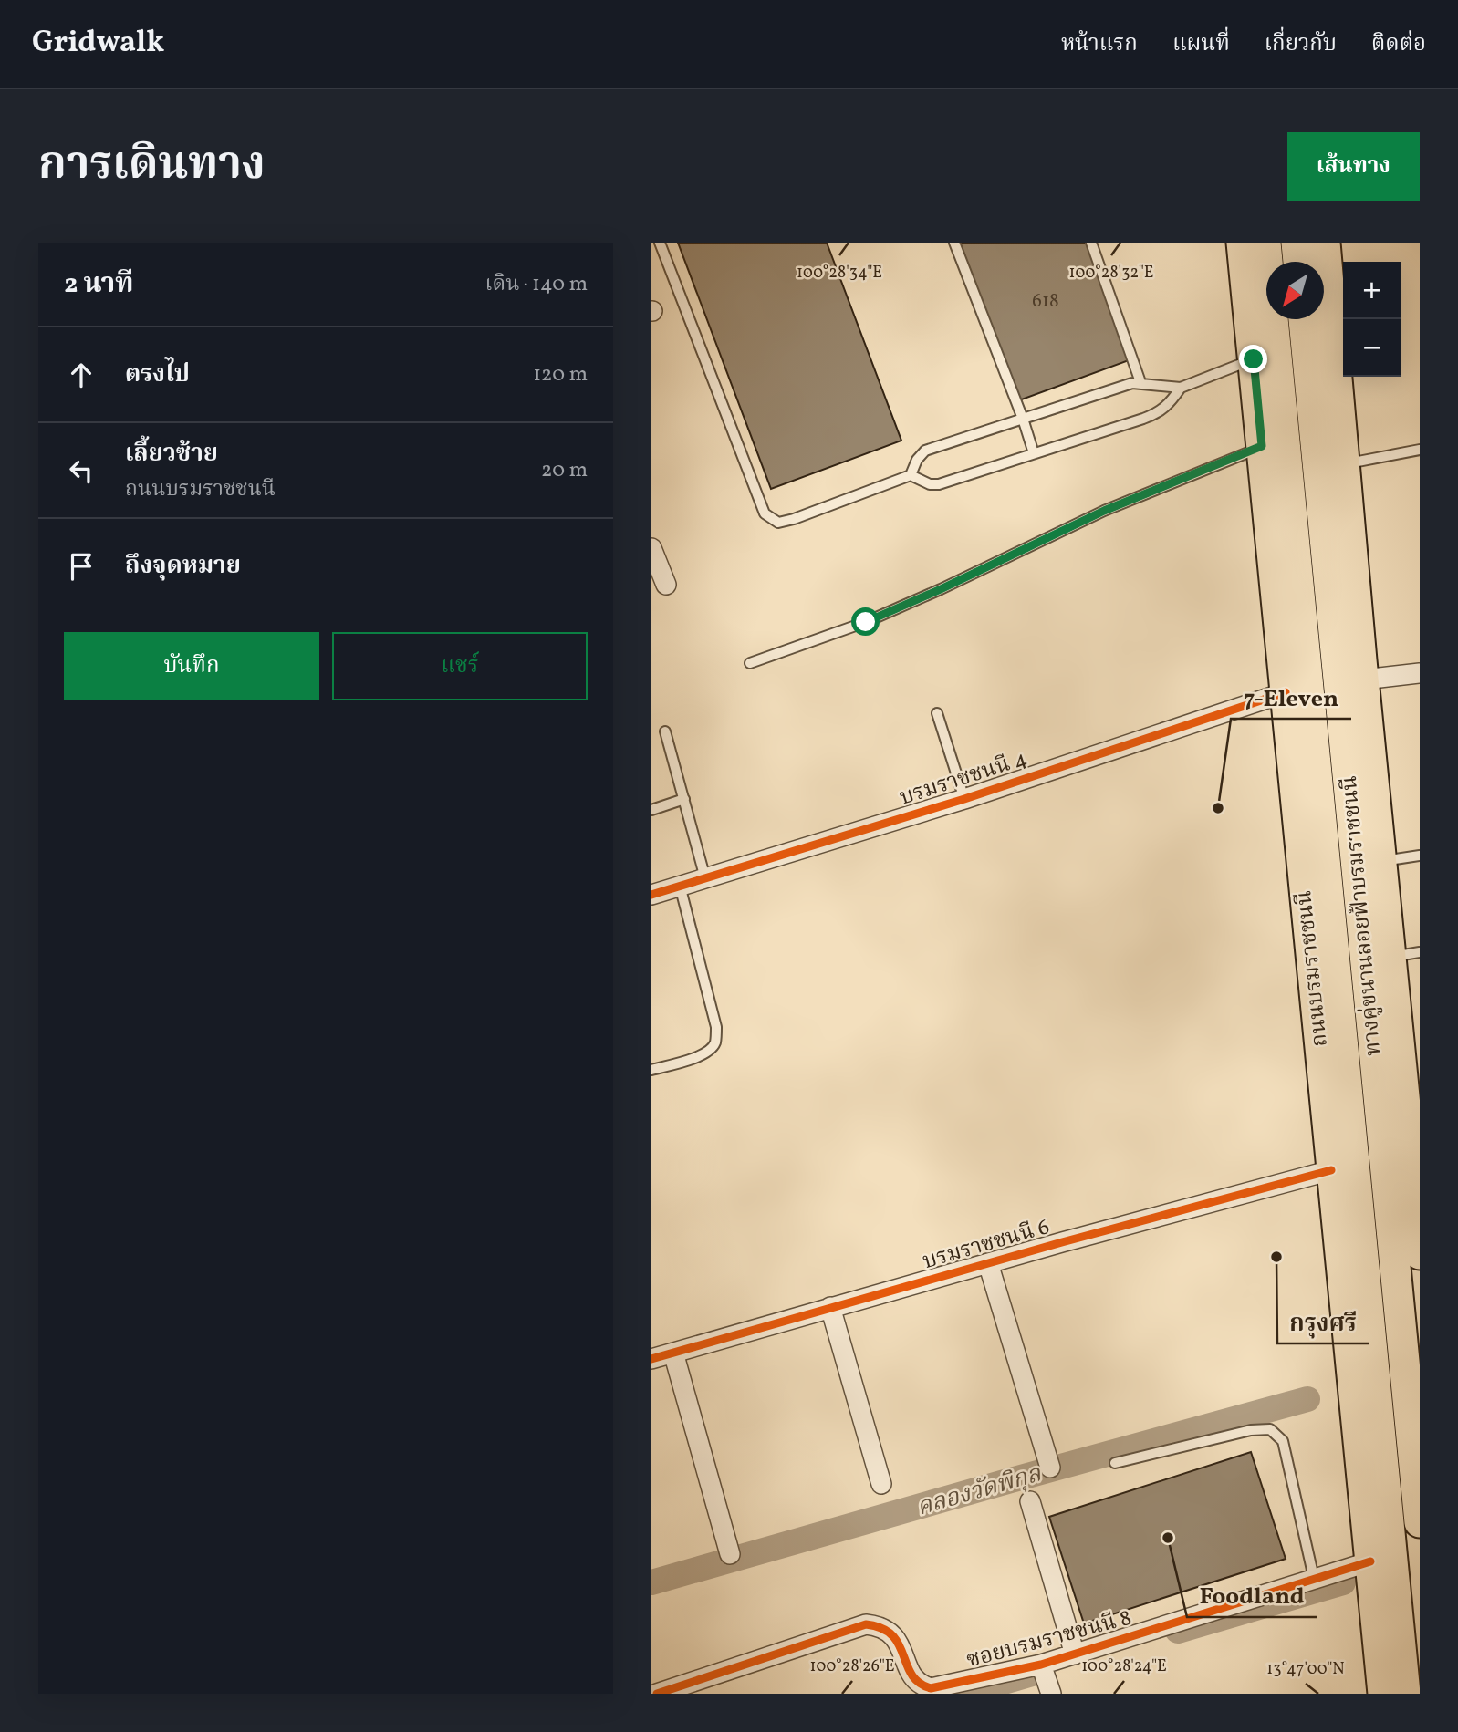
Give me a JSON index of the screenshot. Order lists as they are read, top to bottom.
{
  "streets": {
    "main road": ["ทางคู่ขนานลอยฟ้าบรมราชชนนี", "ถนนบรมราชชนนี"],
    "street": ["บรมราชชนนี 4", "บรมราชชนนี 6", "ซอยบรมราชชนนี 8"]
  },
  "crossings": [
    ["บรมราชชนนี 4", "ถนนบรมราชชนนี"],
    ["ถนนบรมราชชนนี", "บรมราชชนนี 6"],
    ["ถนนบรมราชชนนี", "ซอยบรมราชชนนี 8"]
  ],
  "water": ["คลองวัดพิกุล"],
  "places": ["7-Eleven", "กรุงศรี", "Foodland"],
  "house_numbers": ["618"],
  "north": "bottom left",
  "page": {
    "header": "Gridwalk",
    "nav": [
      "หน้าแรก",
      "แผนที่",
      "เกี่ยวกับ",
      "ติดต่อ"
    ],
    "title": "การเดินทาง",
    "buttons": [
      "เส้นทาง",
      ["บันทึก", "แชร์"]
    ],
    "heading": ["2 นาที", "เดิน · 140 m"],
    "map_buttons": ["+", "−"],
    "list": [
      ["ตรงไป", "120 m"],
      ["เลี้ยวซ้าย", "ถนนบรมราชชนนี", "20 m"],
      "ถึงจุดหมาย"
    ]
  },
  "coordinates": [
    "100°28'34\"E",
    "100°28'32\"E",
    "100°28'26\"E",
    "100°28'24\"E",
    "13°47'00\"N"
  ]
}
